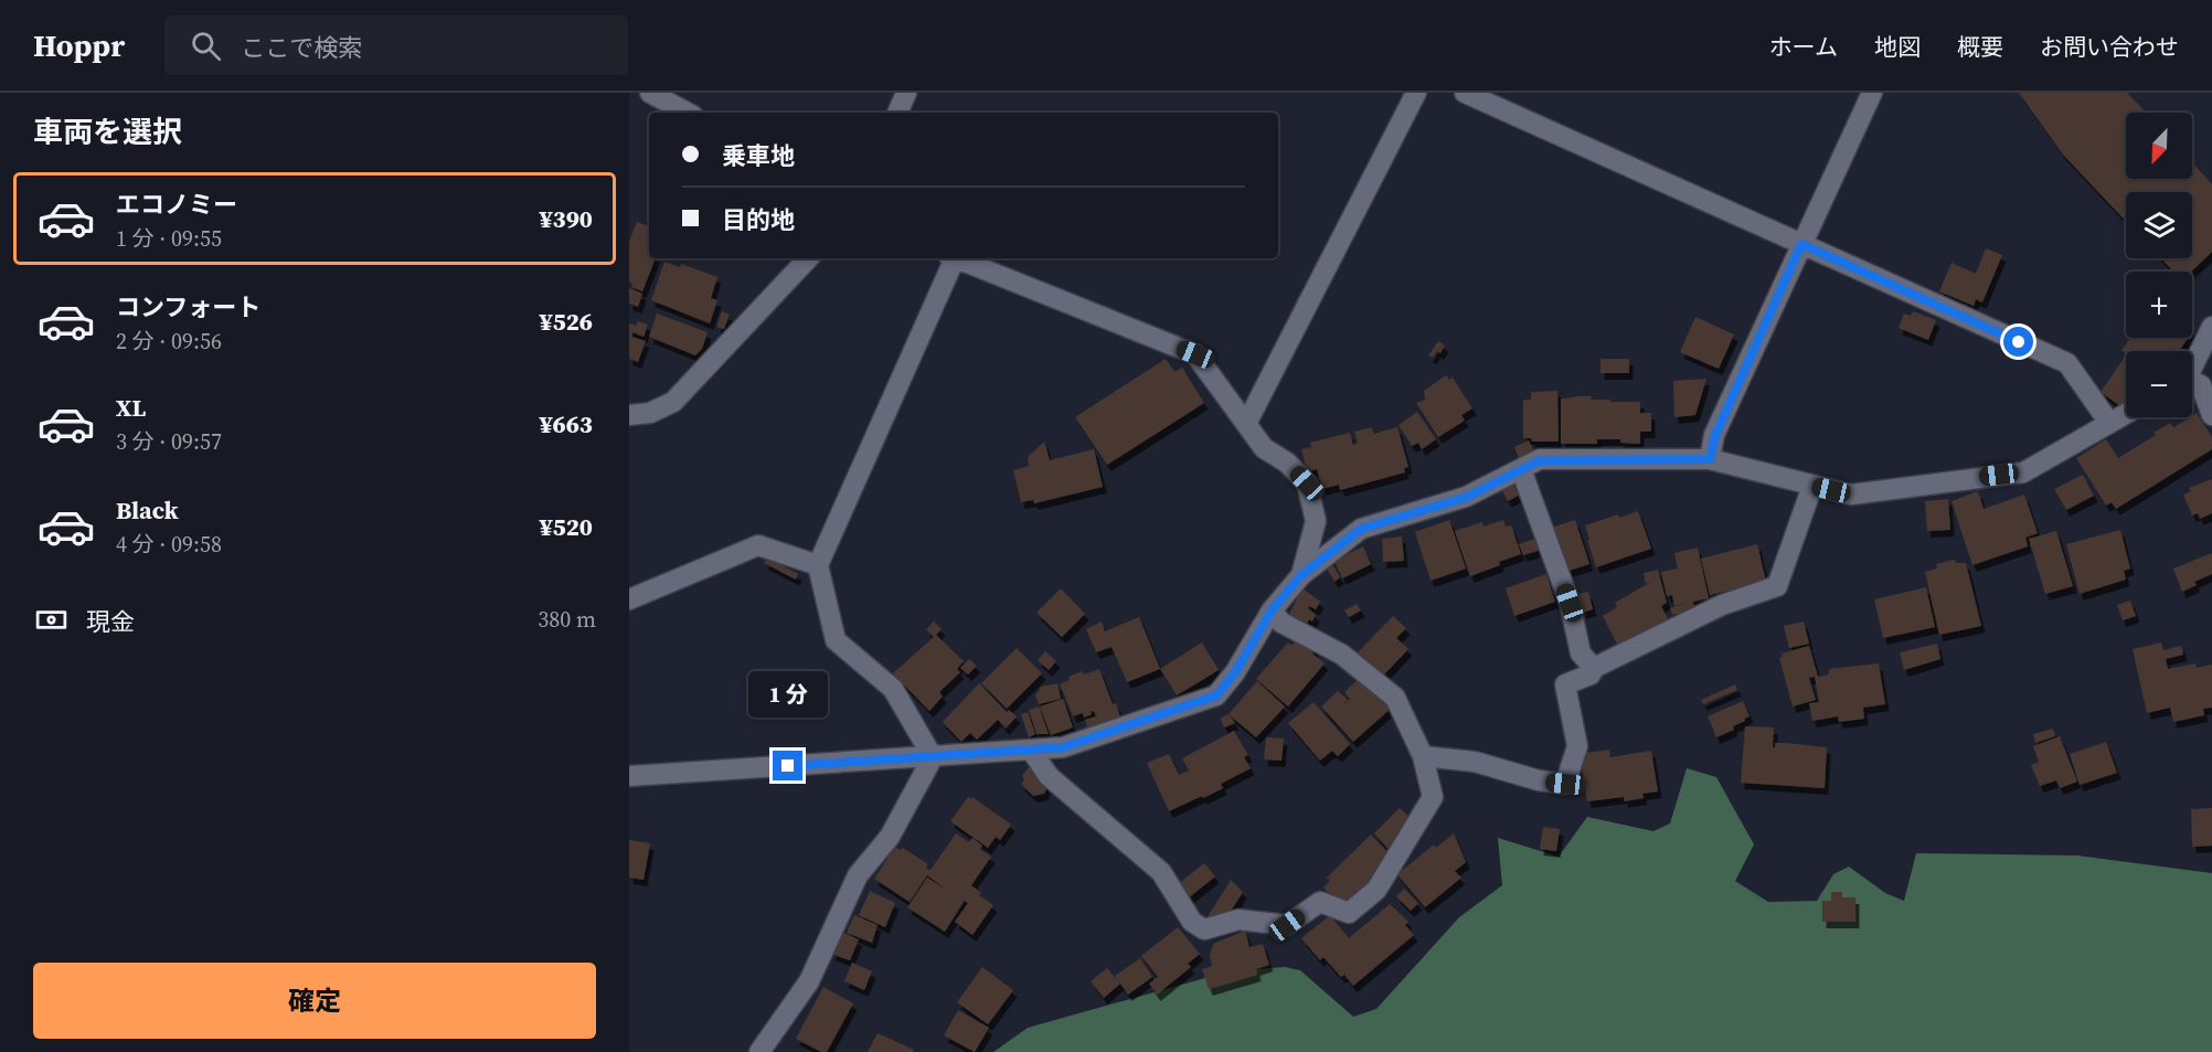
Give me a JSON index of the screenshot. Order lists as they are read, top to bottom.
{
  "north": "bottom left",
  "page": {
    "header": "Hoppr",
    "search": "ここで検索",
    "nav": [
      "ホーム",
      "地図",
      "概要",
      "お問い合わせ"
    ],
    "heading": "車両を選択",
    "map_buttons": ["+", "−"],
    "banner": ["乗車地", "目的地"],
    "list": [
      {
        "name": "エコノミー",
        "note": "1 分 · 09:55",
        "value": "¥390"
      },
      {
        "name": "コンフォート",
        "note": "2 分 · 09:56",
        "value": "¥526"
      },
      {
        "name": "XL",
        "note": "3 分 · 09:57",
        "value": "¥663"
      },
      {
        "name": "Black",
        "note": "4 分 · 09:58",
        "value": "¥520"
      }
    ],
    "pay": ["現金", "380 m"],
    "bubble": "1 分",
    "buttons": "確定"
  }
}
